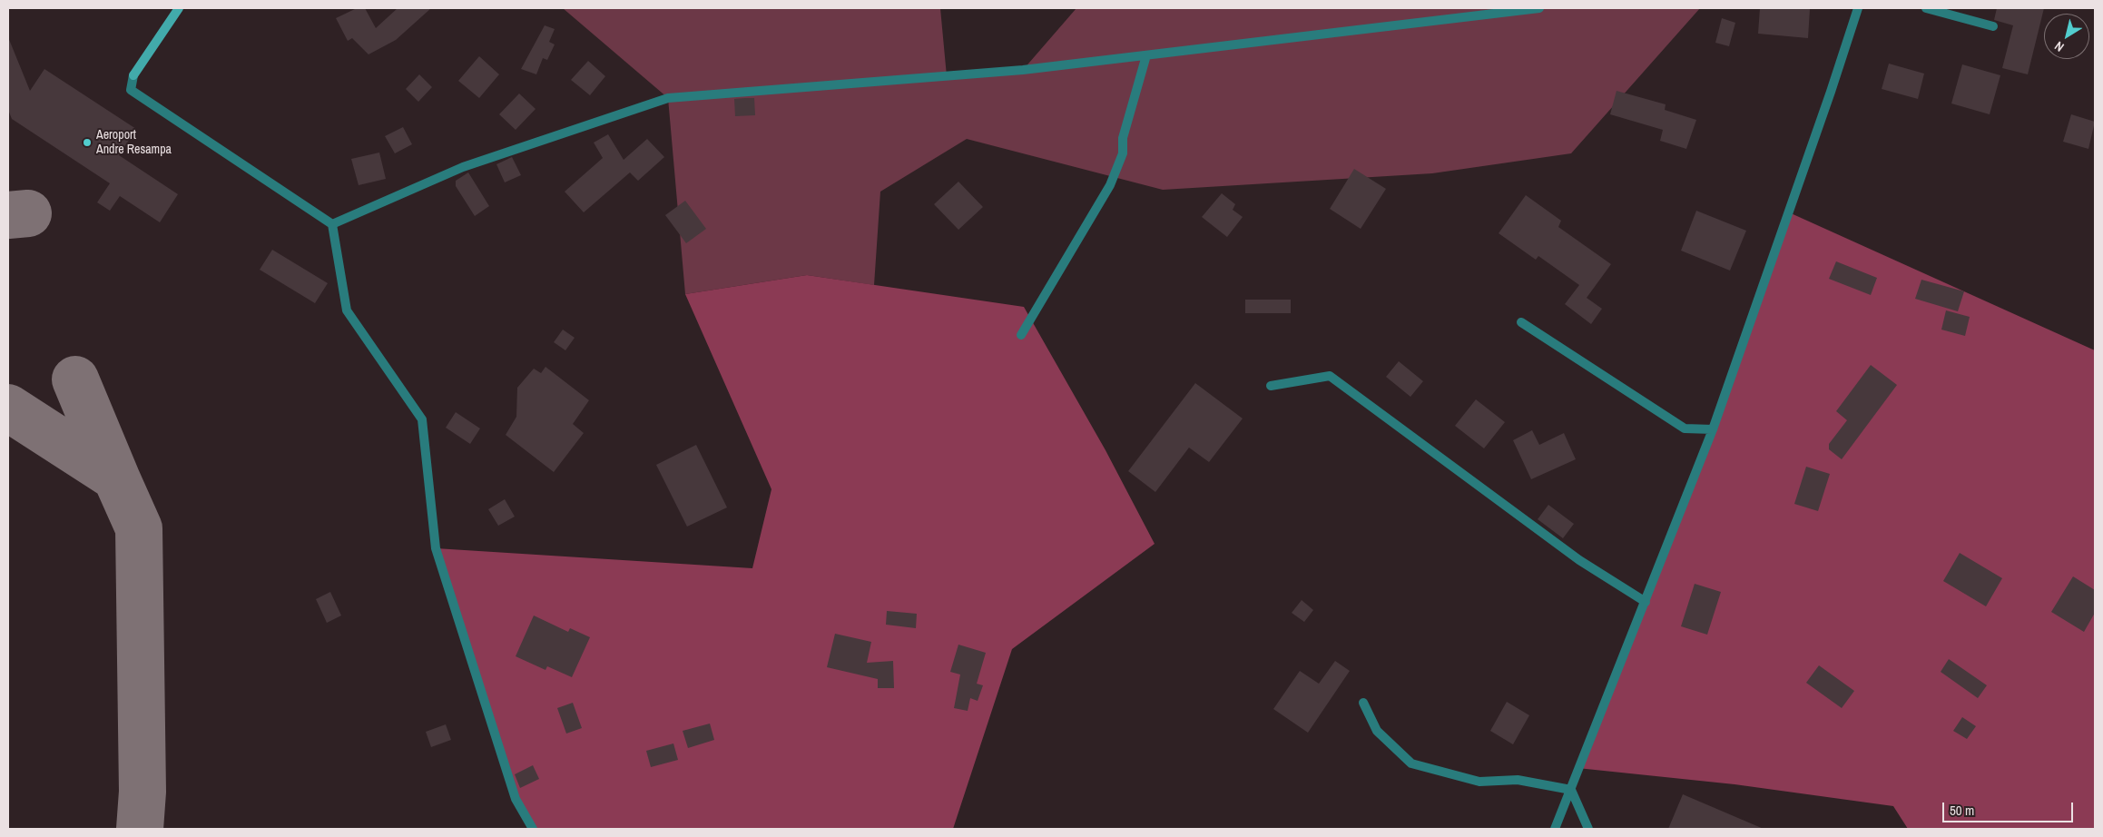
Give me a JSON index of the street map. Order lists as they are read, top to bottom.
{
  "places": ["Aeroport Andre Resampa"],
  "scale_bar": "50 m",
  "north": "bottom left"
}
